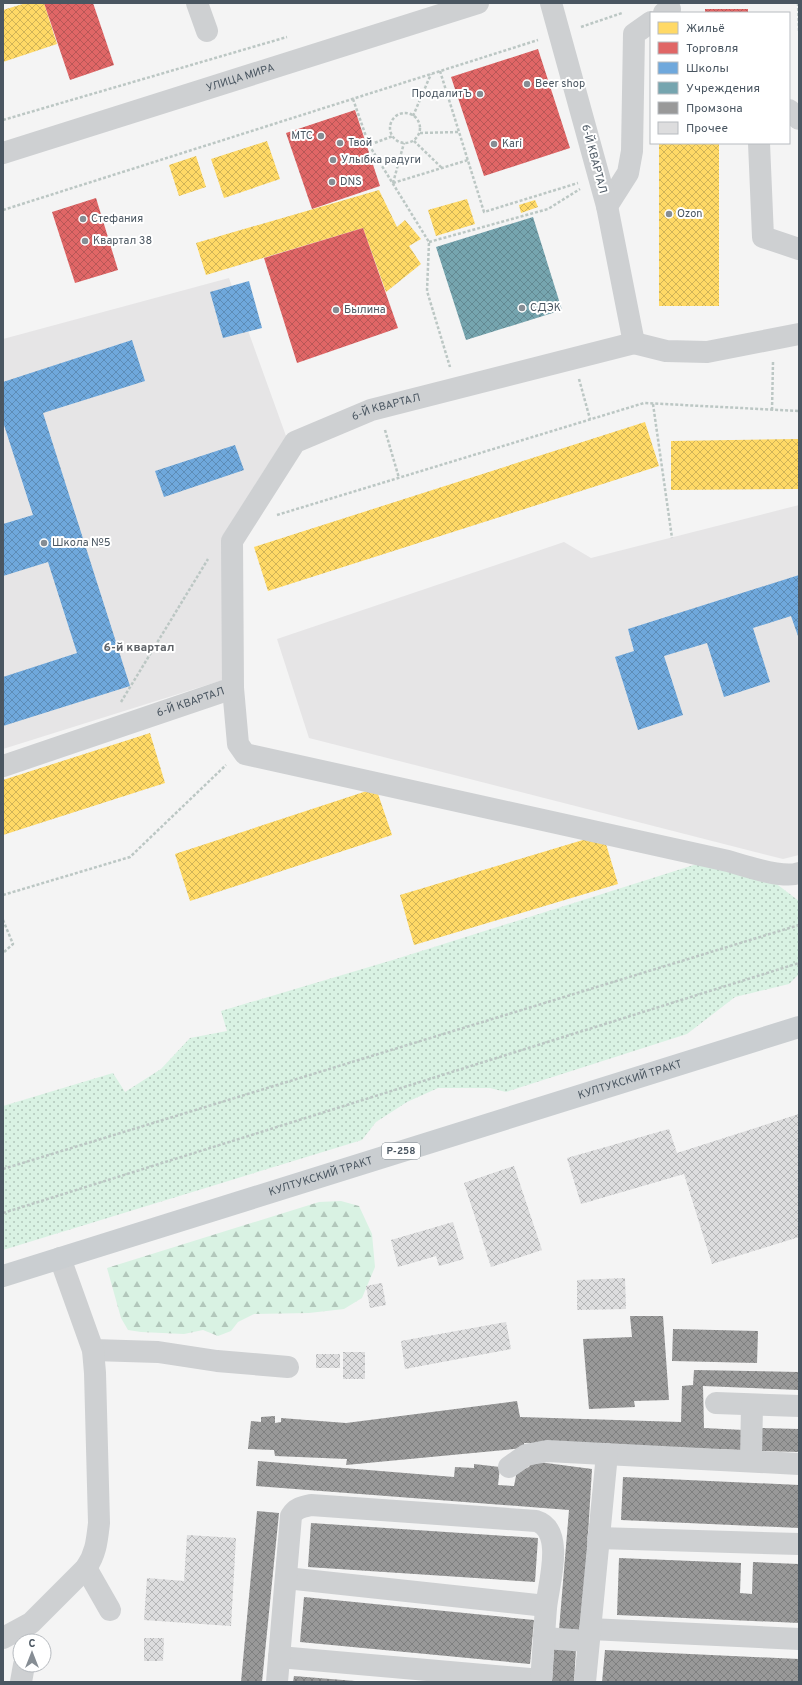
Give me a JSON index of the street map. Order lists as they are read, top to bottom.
{
  "streets": {
    "main road": ["КУЛТУКСКИЙ ТРАКТ", "Р-258"],
    "street": ["УЛИЦА МИРА", "6-Й КВАРТАЛ"]
  },
  "districts": ["6-й квартал"],
  "places": [
    "Beer shop",
    "ПродалитЪ",
    "МТС",
    "Твой",
    "Kari",
    "Улыбка радуги",
    "DNS",
    "Ozon",
    "Стефания",
    "Квартал 38",
    "СДЭК",
    "Былина",
    "Школа №5"
  ],
  "legend": [
    "Жильё",
    "Торговля",
    "Школы",
    "Учреждения",
    "Промзона",
    "Прочее"
  ],
  "north": "top"
}
